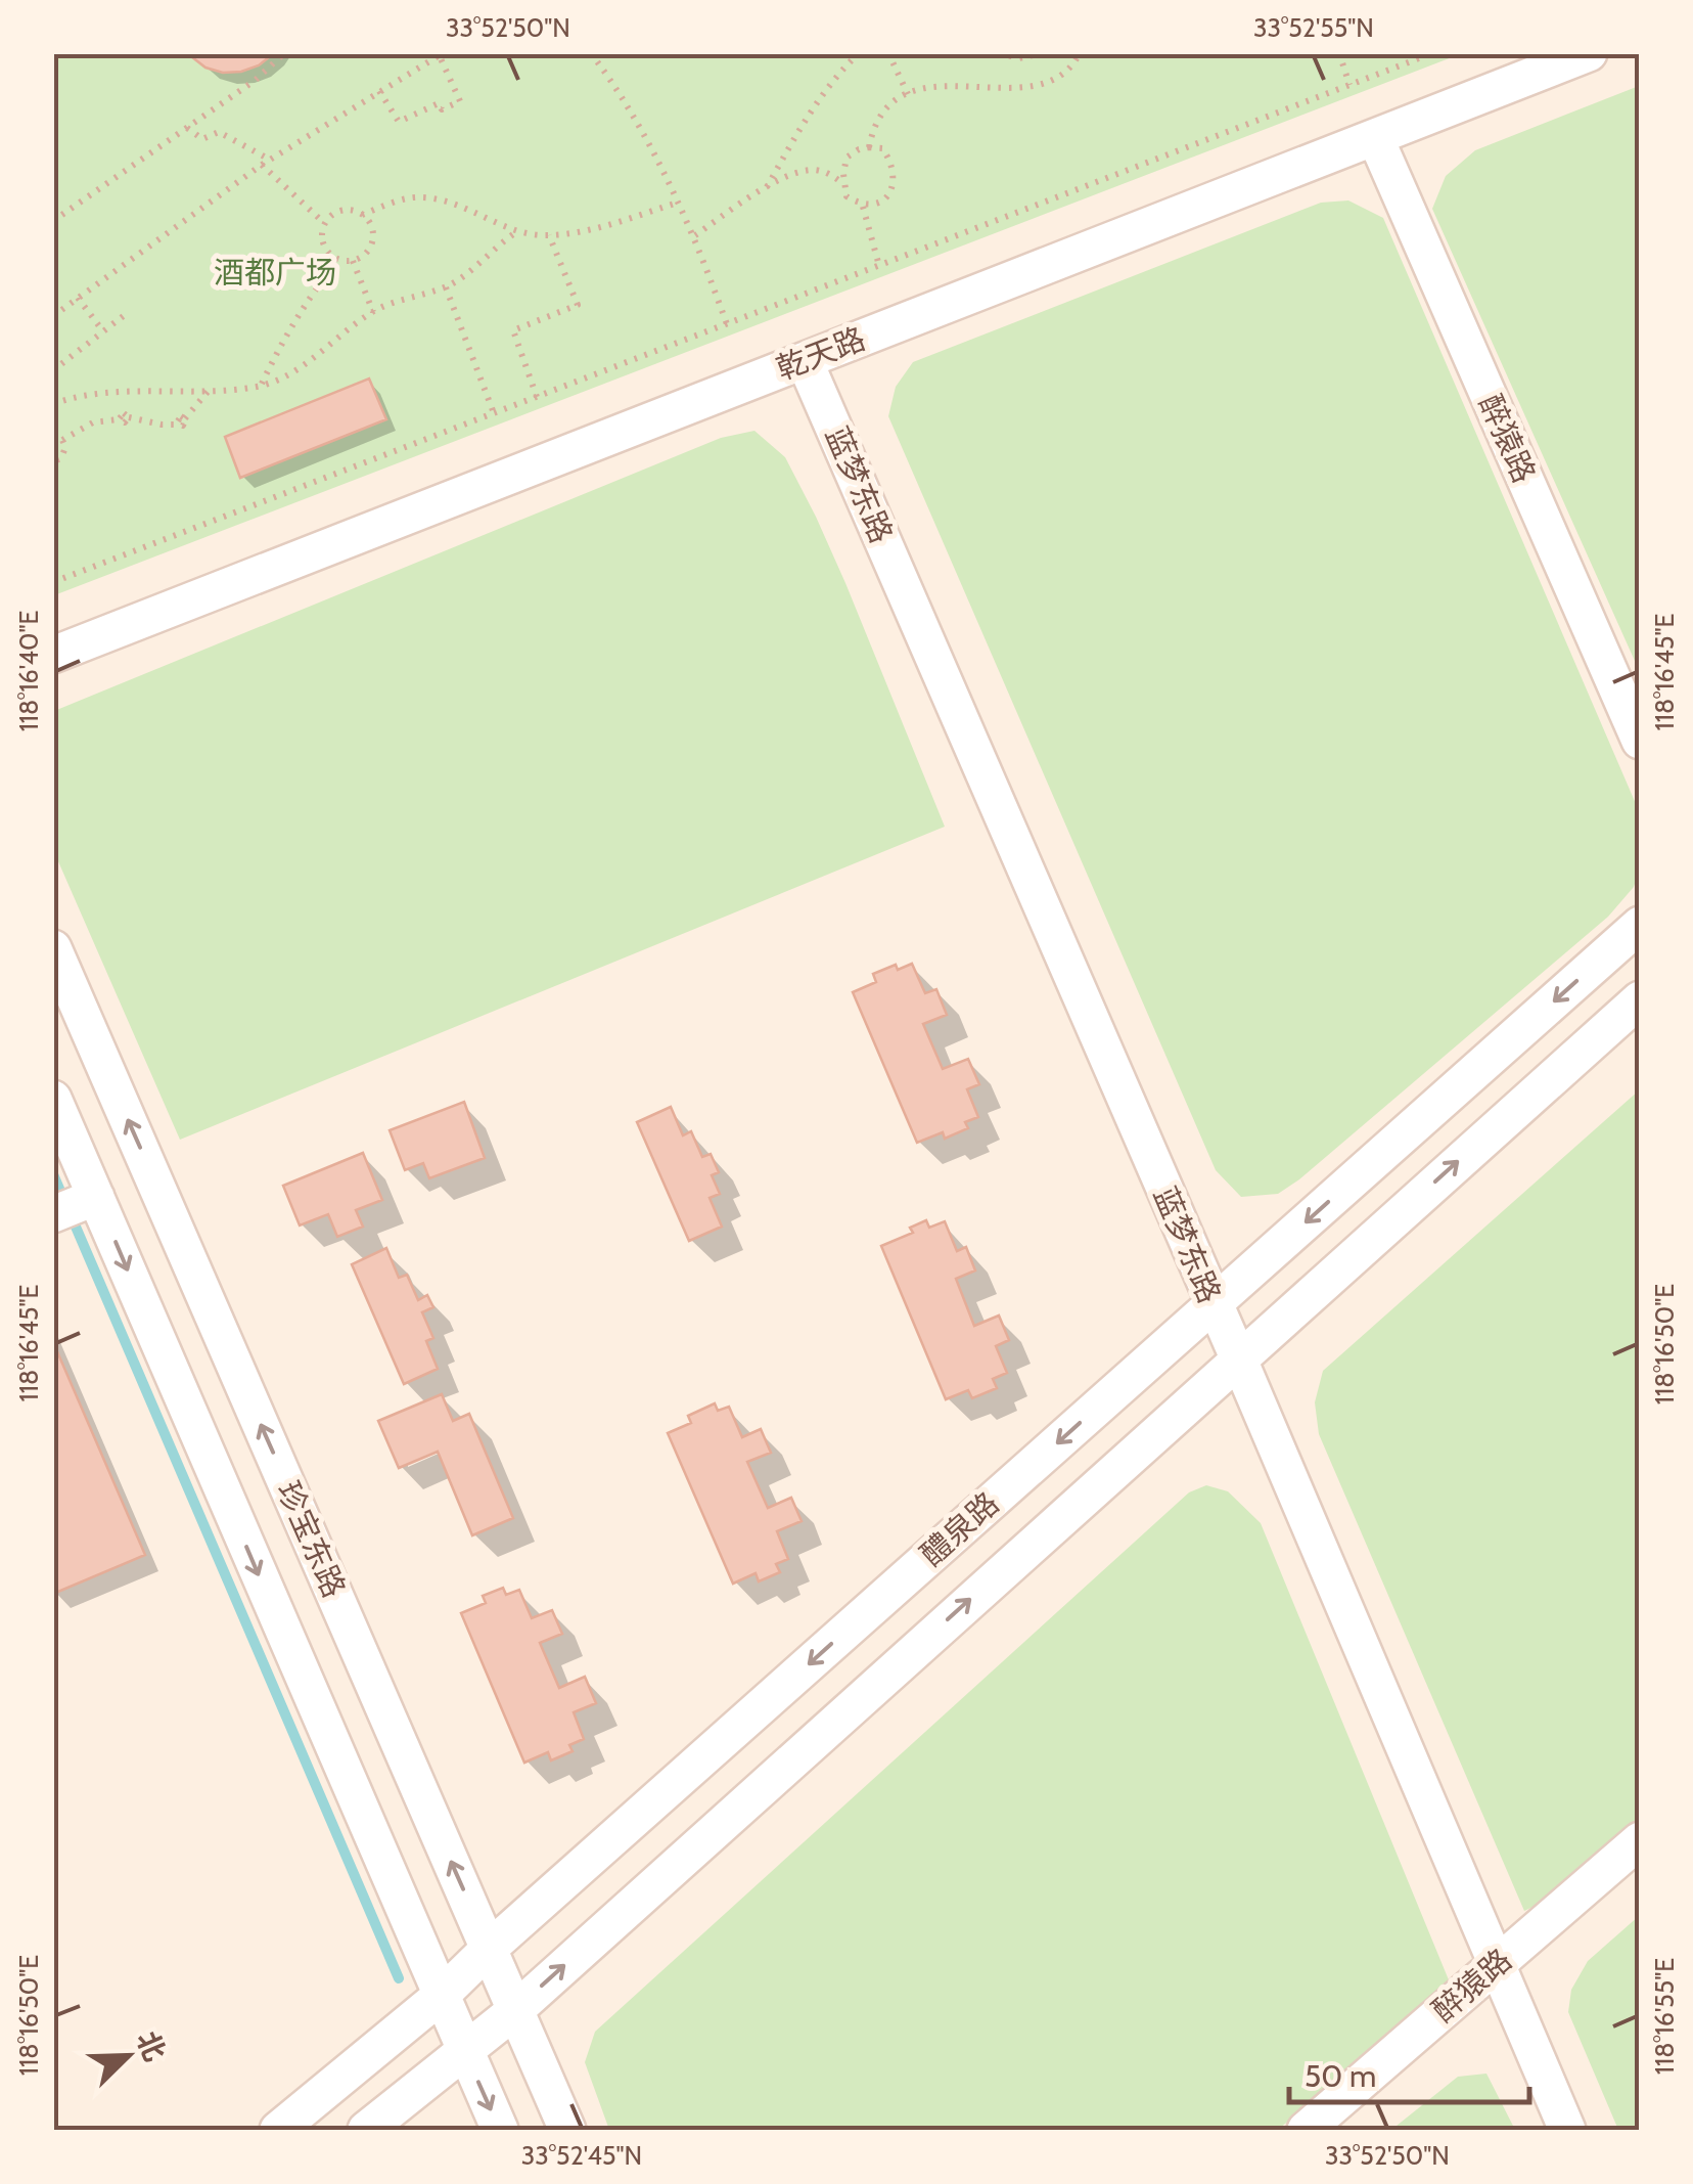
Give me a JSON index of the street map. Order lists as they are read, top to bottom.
{
  "streets": {
    "street": [
      "乾天路",
      "醉猿路",
      "蓝梦东路",
      "醴泉路",
      "珍宝东路"
    ]
  },
  "crossings": [
    ["乾天路", "醉猿路"],
    ["乾天路", "蓝梦东路"],
    ["醉猿路", "蓝梦东路"],
    ["蓝梦东路", "醴泉路"],
    ["醴泉路", "珍宝东路"]
  ],
  "parks": ["酒都广场"],
  "scale_bar": "50 m",
  "north": "top right",
  "coordinates": [
    "33°52'50\"N",
    "33°52'55\"N",
    "118°16'40\"E",
    "118°16'45\"E",
    "118°16'50\"E",
    "118°16'55\"E",
    "33°52'45\"N"
  ]
}
